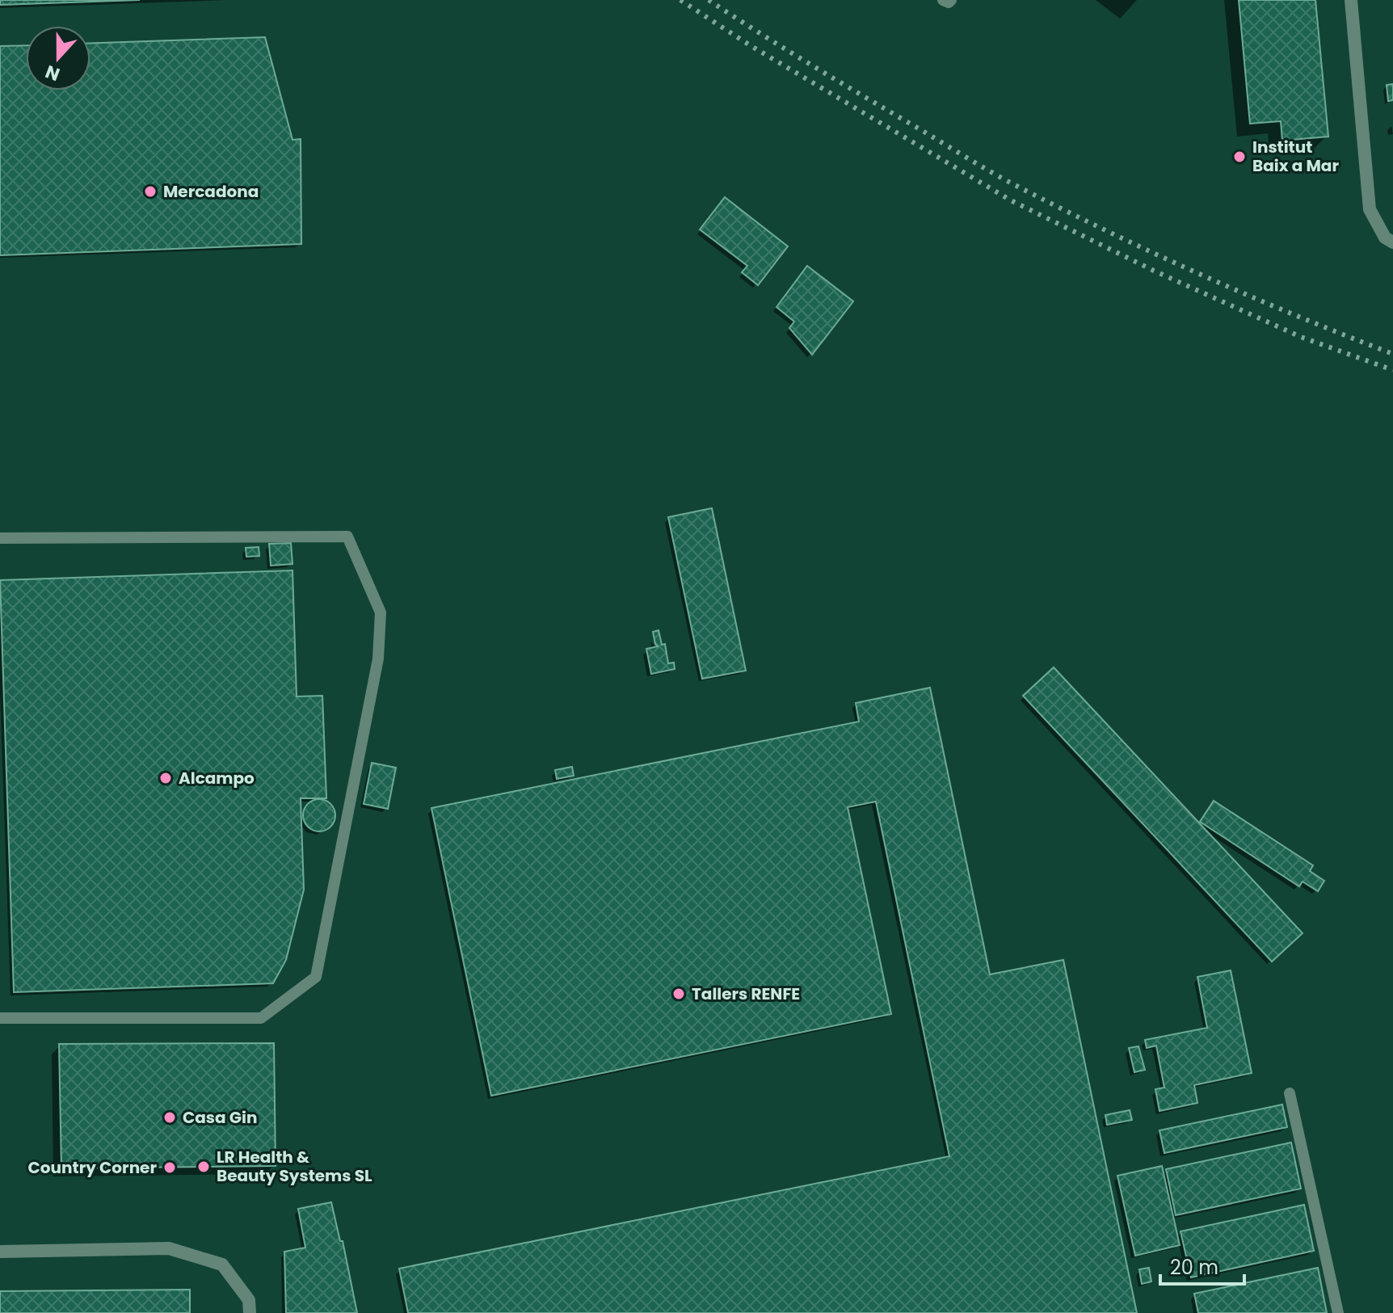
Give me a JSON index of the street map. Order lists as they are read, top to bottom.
{
  "places": [
    "Institut Baix a Mar",
    "Mercadona",
    "Alcampo",
    "Tallers RENFE",
    "Casa Gin",
    "LR Health & Beauty Systems SL",
    "Country Corner"
  ],
  "scale_bar": "20 m",
  "north": "bottom"
}
